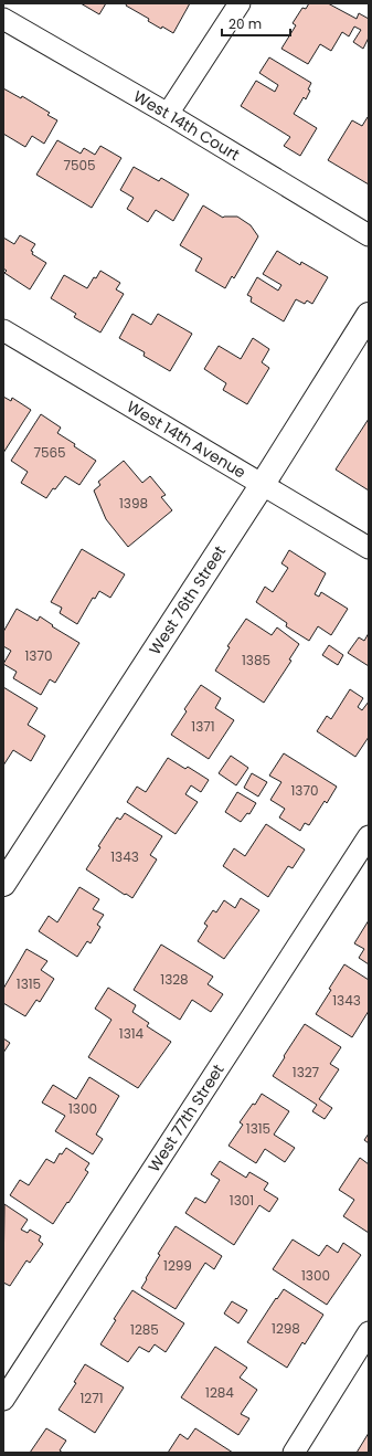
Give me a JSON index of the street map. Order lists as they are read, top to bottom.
{
  "streets": {
    "street": [
      "West 14th Court",
      "West 14th Avenue",
      "West 76th Street",
      "West 77th Street"
    ]
  },
  "crossings": [
    ["West 14th Avenue", "West 76th Street"]
  ],
  "house_numbers": [
    "7505",
    "7565",
    "1398",
    "1370",
    "1385",
    "1371",
    "1370",
    "1343",
    "1328",
    "1315",
    "1343",
    "1314",
    "1327",
    "1300",
    "1315",
    "1301",
    "1299",
    "1300",
    "1298",
    "1285",
    "1284",
    "1271"
  ],
  "scale_bar": "20 m"
}
